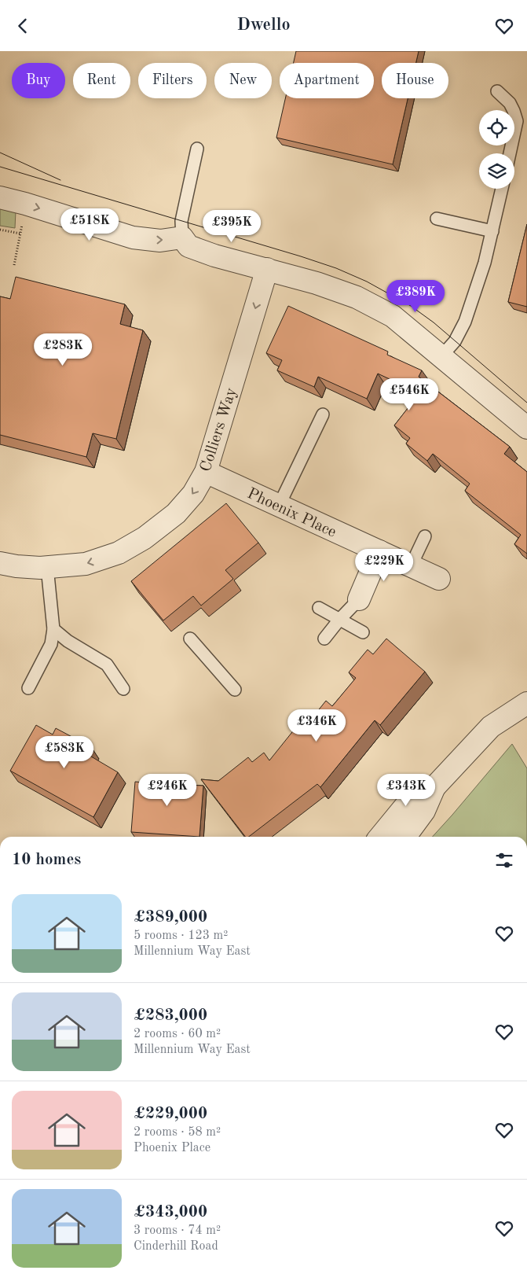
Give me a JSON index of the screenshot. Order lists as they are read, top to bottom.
{
  "streets": {
    "street": ["Colliers Way", "Phoenix Place"]
  },
  "crossings": [
    ["Colliers Way", "Phoenix Place"]
  ],
  "one_way": ["Colliers Way"],
  "page": {
    "header": "Dwello",
    "chip": [
      "Buy",
      "Rent",
      "Filters",
      "New",
      "Apartment",
      "House"
    ],
    "price": [
      "£518K",
      "£395K",
      "£389K",
      "£283K",
      "£546K",
      "£229K",
      "£346K",
      "£583K",
      "£246K",
      "£343K"
    ],
    "heading": "10 homes",
    "list": [
      {
        "name": "£389,000",
        "note": "5 rooms · 123 m² · Millennium Way East"
      },
      {
        "name": "£283,000",
        "note": "2 rooms · 60 m² · Millennium Way East"
      },
      {
        "name": "£229,000",
        "note": "2 rooms · 58 m² · Phoenix Place"
      },
      {
        "name": "£343,000",
        "note": "3 rooms · 74 m² · Cinderhill Road"
      }
    ]
  }
}
